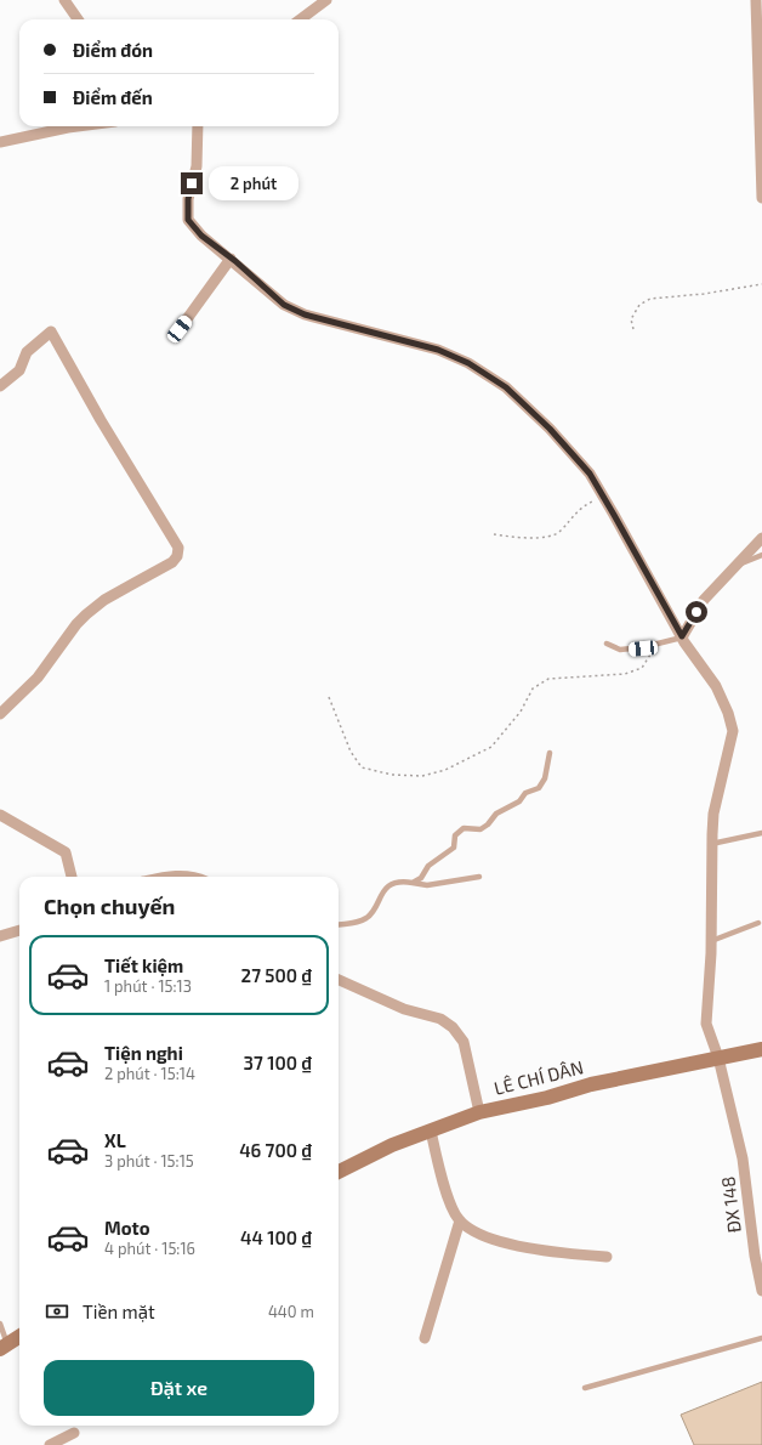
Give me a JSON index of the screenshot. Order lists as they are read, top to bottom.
{
  "streets": {
    "street": ["LÊ CHÍ DÂN", "ĐX 148"]
  },
  "crossings": [
    ["LÊ CHÍ DÂN", "ĐX 148"]
  ],
  "page": {
    "banner": ["Điểm đón", "Điểm đến"],
    "bubble": "2 phút",
    "heading": "Chọn chuyến",
    "list": [
      {
        "name": "Tiết kiệm",
        "note": "1 phút · 15:13",
        "value": "27 500 ₫"
      },
      {
        "name": "Tiện nghi",
        "note": "2 phút · 15:14",
        "value": "37 100 ₫"
      },
      {
        "name": "XL",
        "note": "3 phút · 15:15",
        "value": "46 700 ₫"
      },
      {
        "name": "Moto",
        "note": "4 phút · 15:16",
        "value": "44 100 ₫"
      }
    ],
    "pay": ["Tiền mặt", "440 m"],
    "buttons": "Đặt xe"
  }
}
